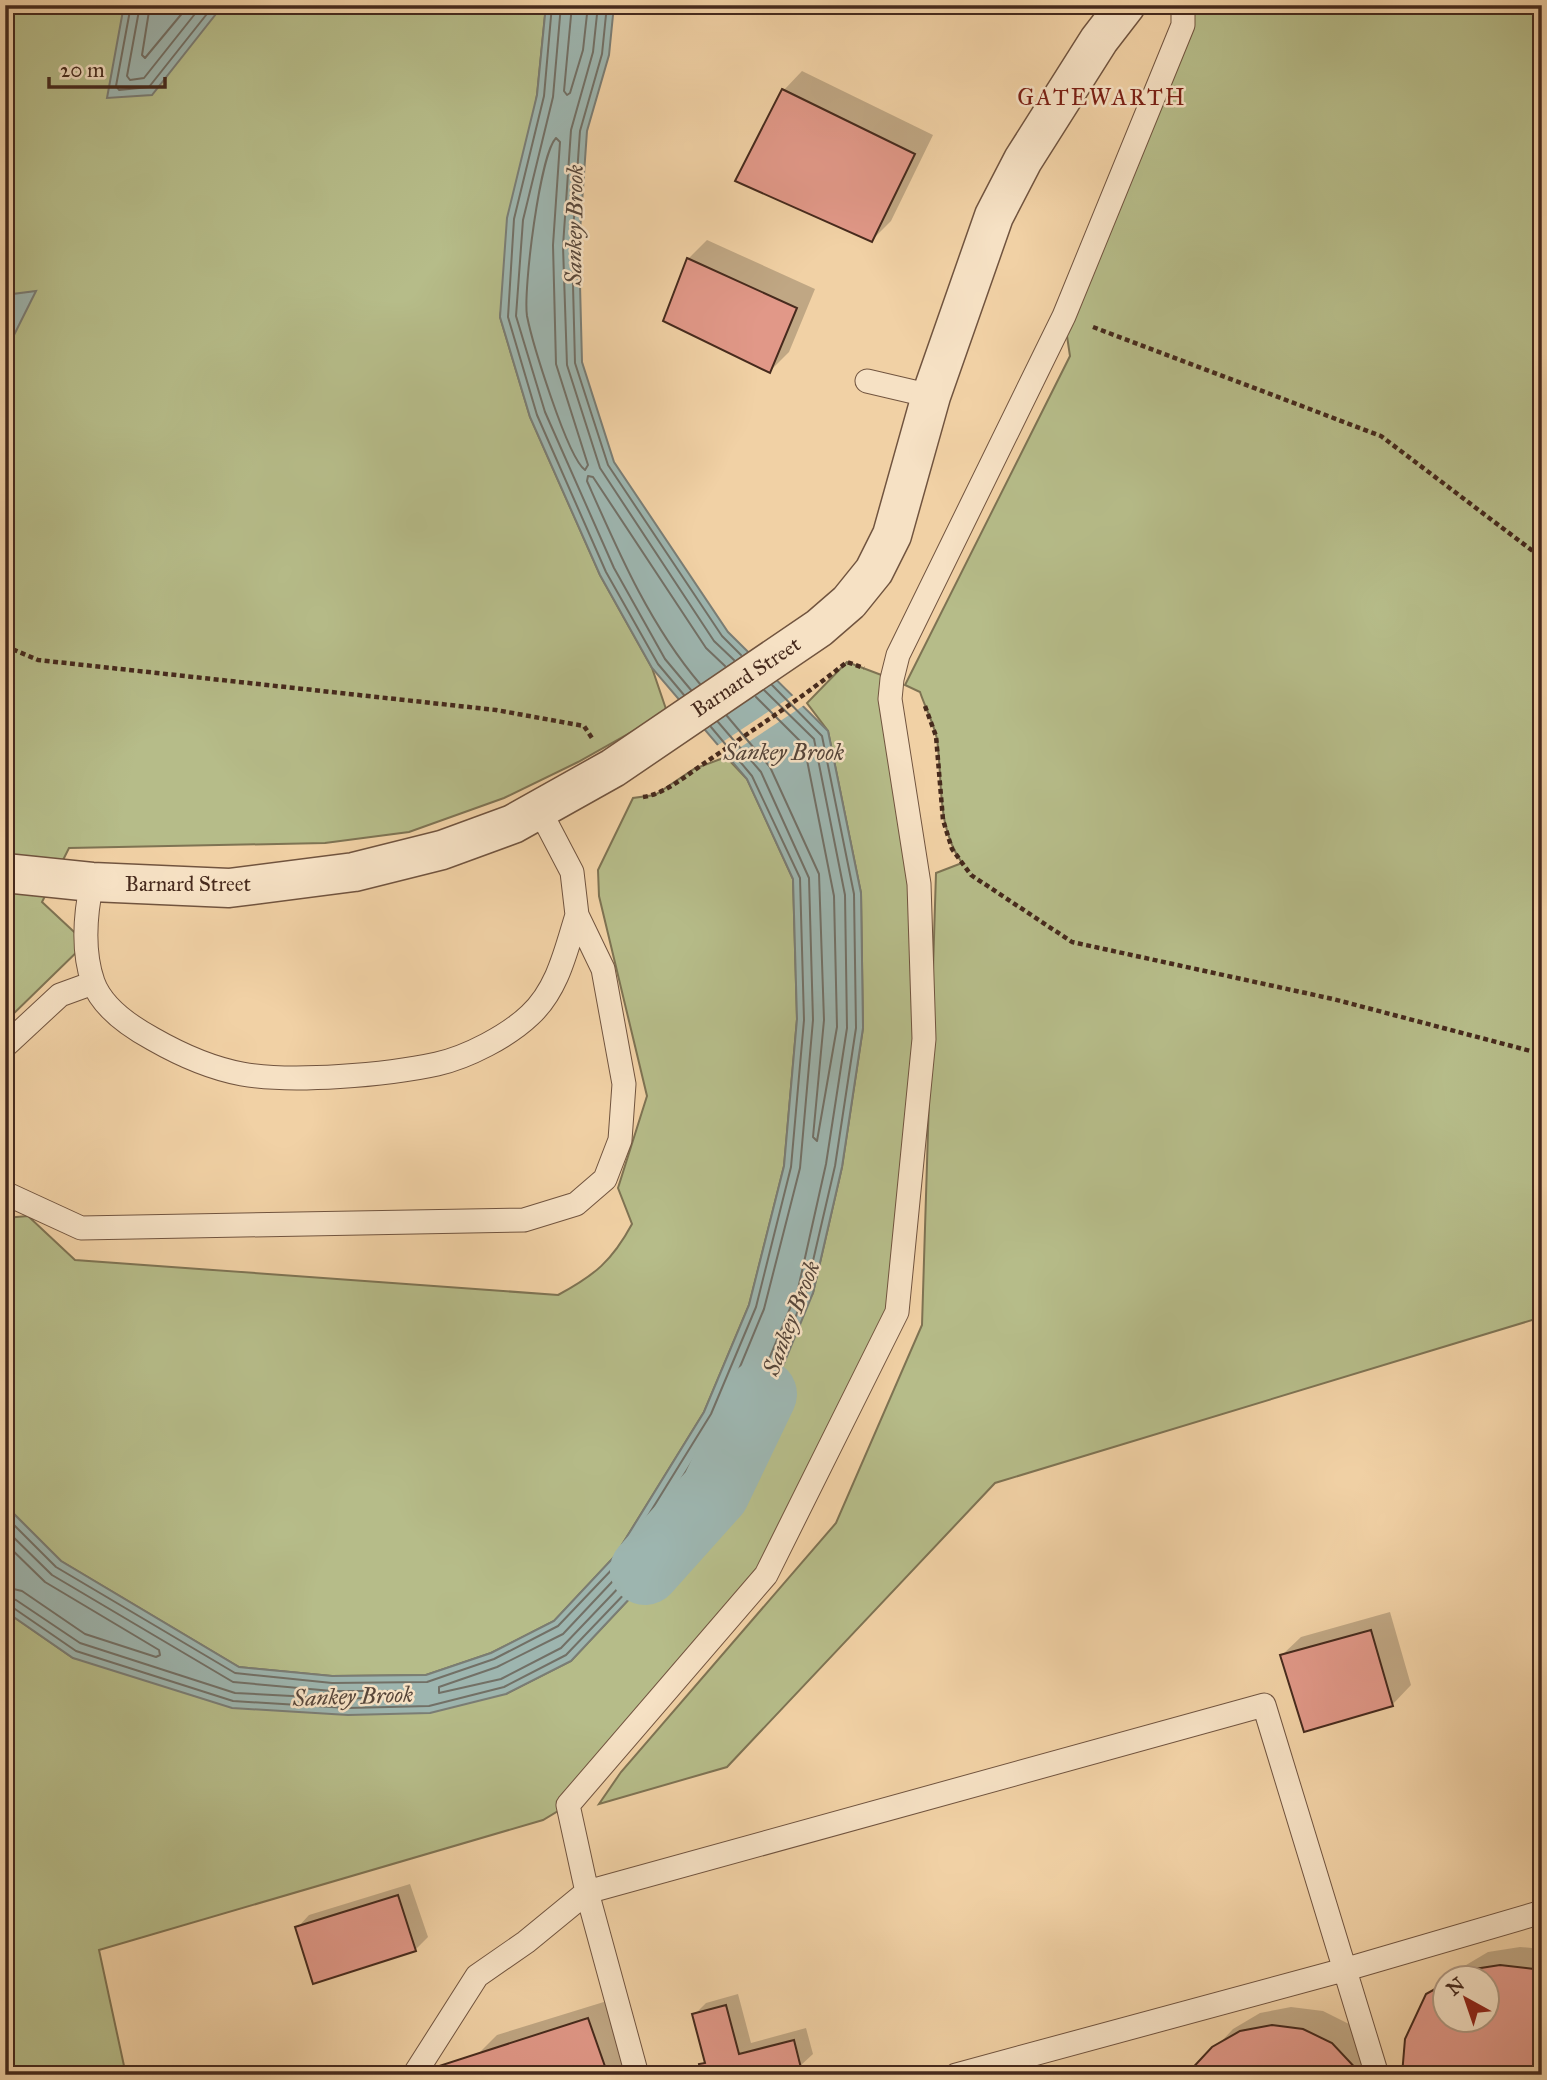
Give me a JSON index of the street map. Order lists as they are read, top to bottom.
{
  "streets": {
    "street": ["Barnard Street"]
  },
  "districts": ["GATEWARTH"],
  "water": ["Sankey Brook"],
  "scale_bar": "20 m",
  "north": "top left"
}
